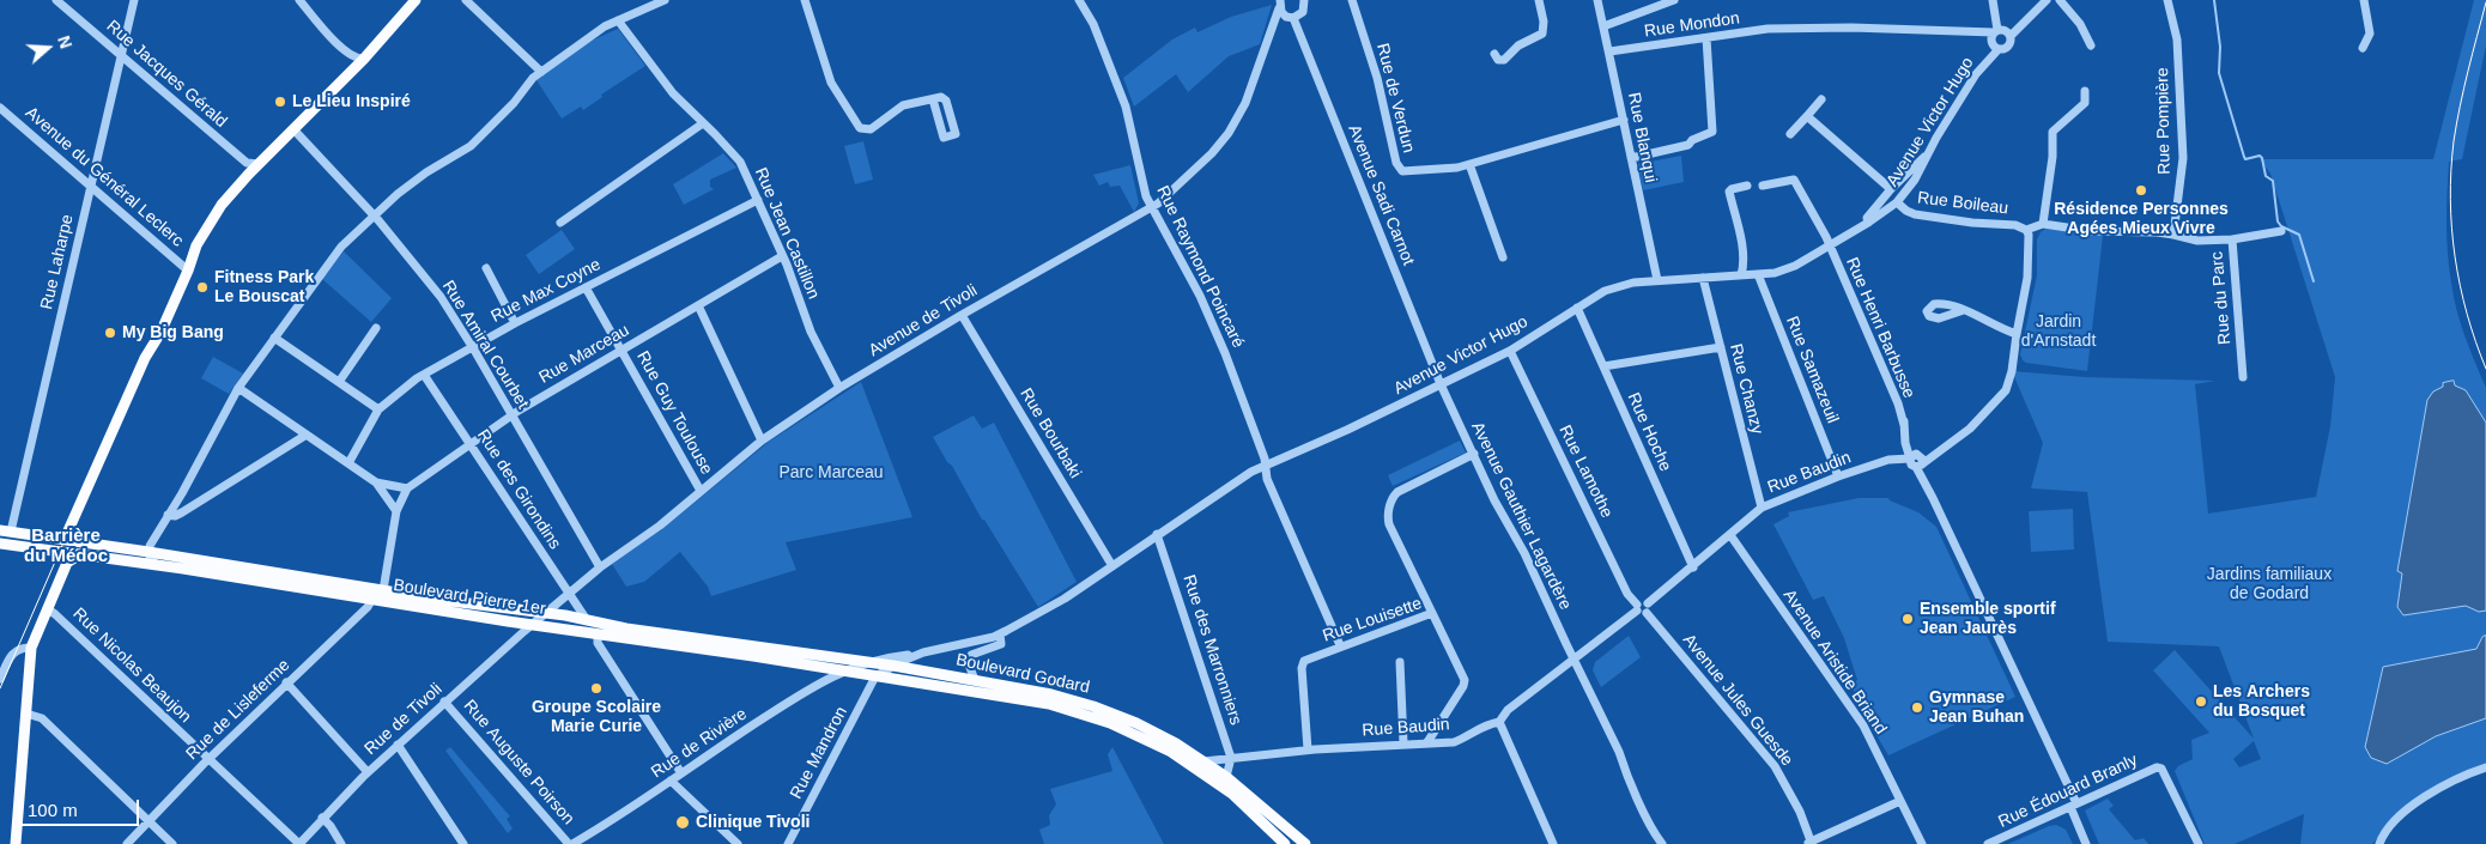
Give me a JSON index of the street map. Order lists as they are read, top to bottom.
{
  "streets": {
    "main road": ["Boulevard Pierre 1er", "Boulevard Godard"],
    "street": [
      "Rue Mondon",
      "Rue Jacques Gérald",
      "Rue de Verdun",
      "Rue Pompière",
      "Avenue Victor Hugo",
      "Rue Blanqui",
      "Avenue du Général Leclerc",
      "Avenue Sadi Carnot",
      "Rue Boileau",
      "Rue Jean Castillon",
      "Rue Laharpe",
      "Rue Raymond Poincaré",
      "Rue Max Coyne",
      "Rue du Parc",
      "Avenue de Tivoli",
      "Rue Henri Barbusse",
      "Rue Amiral Courbet",
      "Rue Marceau",
      "Rue Samazeuil",
      "Rue Chanzy",
      "Rue Guy Toulouse",
      "Rue Hoche",
      "Rue Bourbaki",
      "Rue Lamothe",
      "Rue Baudin",
      "Rue des Girondins",
      "Avenue Gauthier Lagardère",
      "Rue Louisette",
      "Rue des Marronniers",
      "Avenue Aristide Briand",
      "Rue Nicolas Beaujon",
      "Avenue Jules Guesde",
      "Rue de Lisleferme",
      "Rue de Tivoli",
      "Rue de Rivière",
      "Rue Mandron",
      "Rue Auguste Poirson",
      "Rue Édouard Branly"
    ]
  },
  "crossings": [
    ["Rue Mondon", "Avenue Victor Hugo"],
    ["Rue Mondon", "Rue Blanqui"],
    ["Rue Jacques Gérald", "Rue Laharpe"],
    ["Rue de Verdun", "Rue Blanqui"],
    ["Rue Pompière", "Rue du Parc"],
    ["Avenue Victor Hugo", "Rue Blanqui"],
    ["Avenue Victor Hugo", "Avenue Sadi Carnot"],
    ["Avenue Victor Hugo", "Rue Boileau"],
    ["Avenue Victor Hugo", "Rue Raymond Poincaré"],
    ["Avenue Victor Hugo", "Rue Henri Barbusse"],
    ["Avenue Victor Hugo", "Rue Samazeuil"],
    ["Avenue Victor Hugo", "Rue Chanzy"],
    ["Avenue Victor Hugo", "Rue Hoche"],
    ["Avenue Victor Hugo", "Rue Bourbaki"],
    ["Avenue Victor Hugo", "Rue Lamothe"],
    ["Avenue Victor Hugo", "Avenue Gauthier Lagardère"],
    ["Avenue Victor Hugo", "Boulevard Pierre 1er"],
    ["Avenue Victor Hugo", "Rue des Marronniers"],
    ["Avenue Victor Hugo", "Boulevard Godard"],
    ["Avenue Victor Hugo", "Rue de Rivière"],
    ["Avenue Victor Hugo", "Rue Mandron"],
    ["Avenue du Général Leclerc", "Rue Laharpe"],
    ["Avenue Sadi Carnot", "Avenue de Tivoli"],
    ["Avenue Sadi Carnot", "Avenue Gauthier Lagardère"],
    ["Rue Jean Castillon", "Rue Max Coyne"],
    ["Rue Jean Castillon", "Avenue de Tivoli"],
    ["Rue Jean Castillon", "Rue Marceau"],
    ["Rue Raymond Poincaré", "Avenue de Tivoli"],
    ["Rue Raymond Poincaré", "Rue Louisette"],
    ["Rue Max Coyne", "Rue Amiral Courbet"],
    ["Rue Max Coyne", "Rue Guy Toulouse"],
    ["Rue Max Coyne", "Rue des Girondins"],
    ["Avenue de Tivoli", "Rue Amiral Courbet"],
    ["Avenue de Tivoli", "Rue Guy Toulouse"],
    ["Avenue de Tivoli", "Rue Bourbaki"],
    ["Avenue de Tivoli", "Rue des Girondins"],
    ["Avenue de Tivoli", "Boulevard Pierre 1er"],
    ["Avenue de Tivoli", "Rue de Tivoli"],
    ["Rue Henri Barbusse", "Rue Baudin"],
    ["Rue Amiral Courbet", "Rue Marceau"],
    ["Rue Marceau", "Rue Guy Toulouse"],
    ["Rue Marceau", "Rue des Girondins"],
    ["Rue Samazeuil", "Rue Baudin"],
    ["Rue Chanzy", "Rue Baudin"],
    ["Rue Hoche", "Rue Baudin"],
    ["Rue Lamothe", "Rue Baudin"],
    ["Rue Lamothe", "Avenue Jules Guesde"],
    ["Rue Baudin", "Avenue Gauthier Lagardère"],
    ["Rue Baudin", "Rue Louisette"],
    ["Rue Baudin", "Rue des Marronniers"],
    ["Rue Baudin", "Avenue Aristide Briand"],
    ["Rue Baudin", "Boulevard Godard"],
    ["Rue Baudin", "Avenue Jules Guesde"],
    ["Rue des Girondins", "Boulevard Pierre 1er"],
    ["Boulevard Pierre 1er", "Boulevard Godard"],
    ["Boulevard Pierre 1er", "Rue de Lisleferme"],
    ["Boulevard Pierre 1er", "Rue de Tivoli"],
    ["Boulevard Pierre 1er", "Rue de Rivière"],
    ["Boulevard Pierre 1er", "Rue Mandron"],
    ["Rue Nicolas Beaujon", "Rue de Lisleferme"],
    ["Rue Nicolas Beaujon", "Rue de Tivoli"],
    ["Boulevard Godard", "Rue Mandron"],
    ["Rue de Tivoli", "Rue Auguste Poirson"],
    ["Rue de Rivière", "Rue Auguste Poirson"]
  ],
  "districts": ["Barrière du Médoc"],
  "parks": ["Jardin d'Arnstadt", "Parc Marceau", "Jardins familiaux de Godard"],
  "places": [
    "Le Lieu Inspiré",
    "Résidence Personnes Agées Mieux Vivre",
    "Fitness Park Le Bouscat",
    "My Big Bang",
    "Ensemble sportif Jean Jaurès",
    "Groupe Scolaire Marie Curie",
    "Les Archers du Bosquet",
    "Gymnase Jean Buhan",
    "Clinique Tivoli"
  ],
  "scale_bar": "100 m",
  "north": "right"
}
